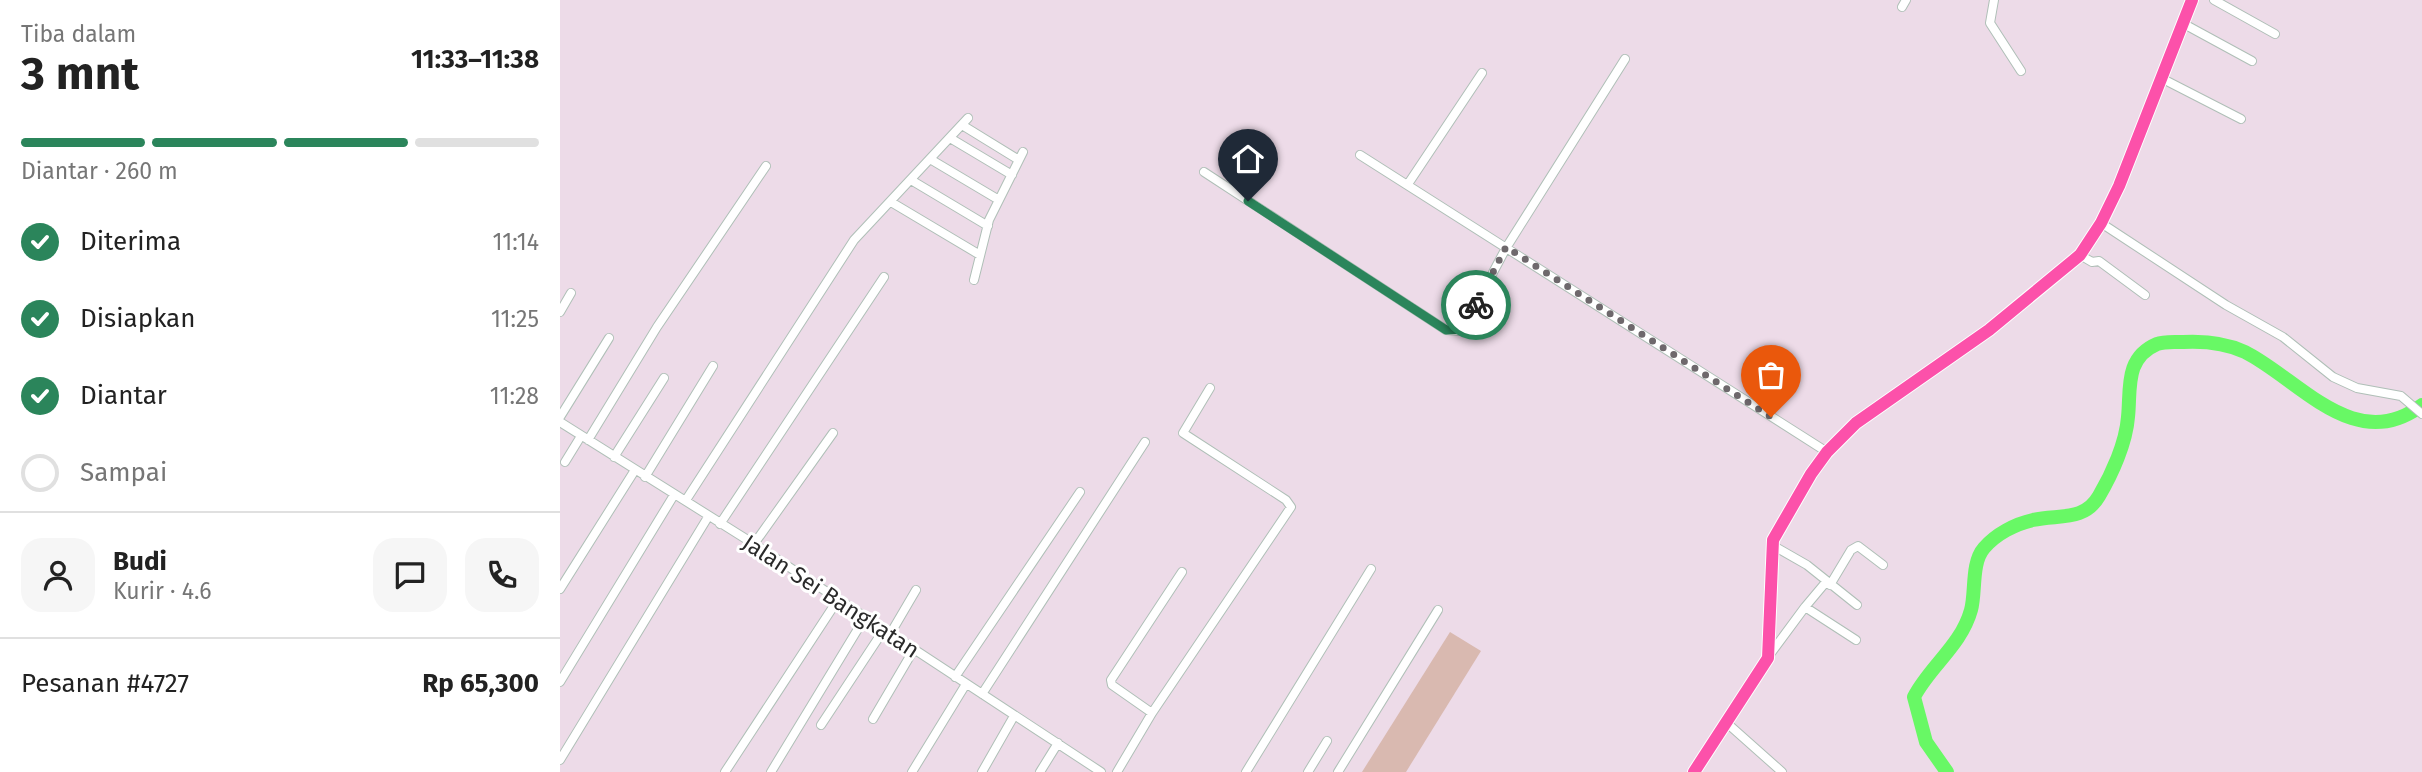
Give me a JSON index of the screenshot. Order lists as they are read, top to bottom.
{
  "streets": {
    "street": ["Jalan Sei Bangkatan"]
  },
  "page": {
    "heading": ["3 mnt", "Tiba dalam", "11:33–11:38"],
    "panel": [
      "Budi",
      "Kurir · 4.6",
      "Pesanan #4727",
      "Rp 65,300"
    ],
    "bar": "Diantar · 260 m",
    "list": [
      ["Diterima", "11:14"],
      ["Disiapkan", "11:25"],
      ["Diantar", "11:28"],
      "Sampai"
    ]
  }
}
